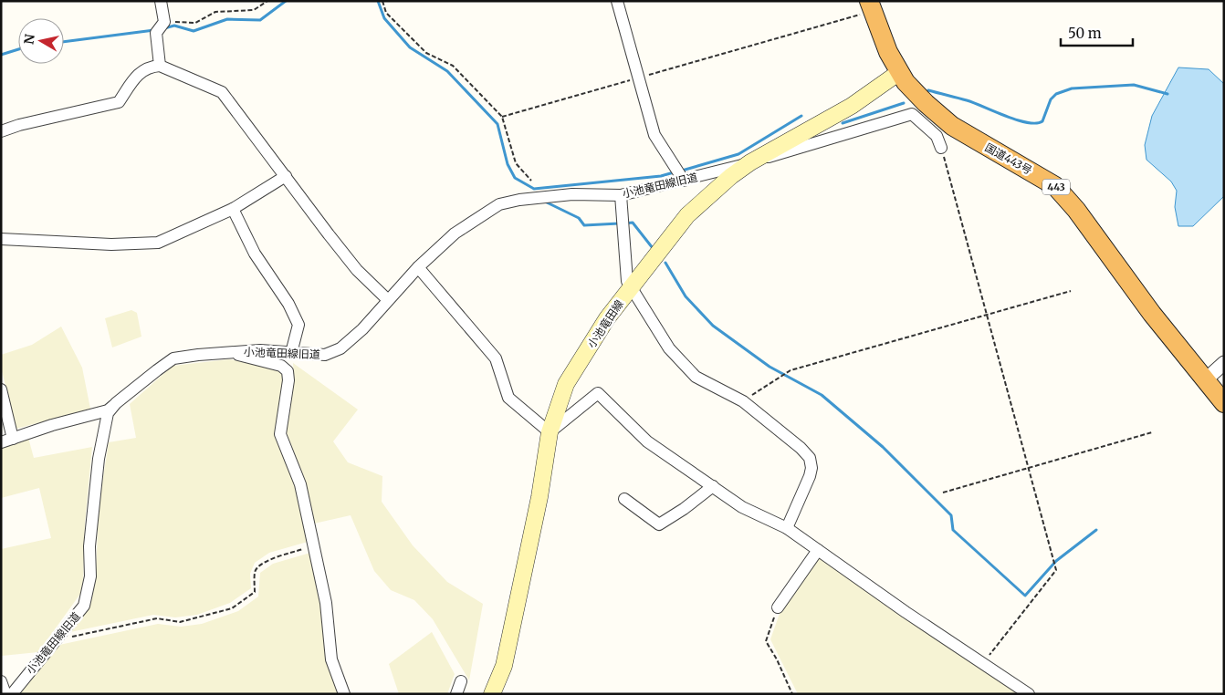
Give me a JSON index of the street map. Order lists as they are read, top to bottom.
{
  "streets": {
    "highway": ["国道443号", "443"],
    "main road": ["小池竜田線"],
    "street": ["小池竜田線旧道"]
  },
  "crossings": [
    ["国道443号", "小池竜田線"],
    ["小池竜田線旧道", "小池竜田線"]
  ],
  "scale_bar": "50 m",
  "north": "left"
}
